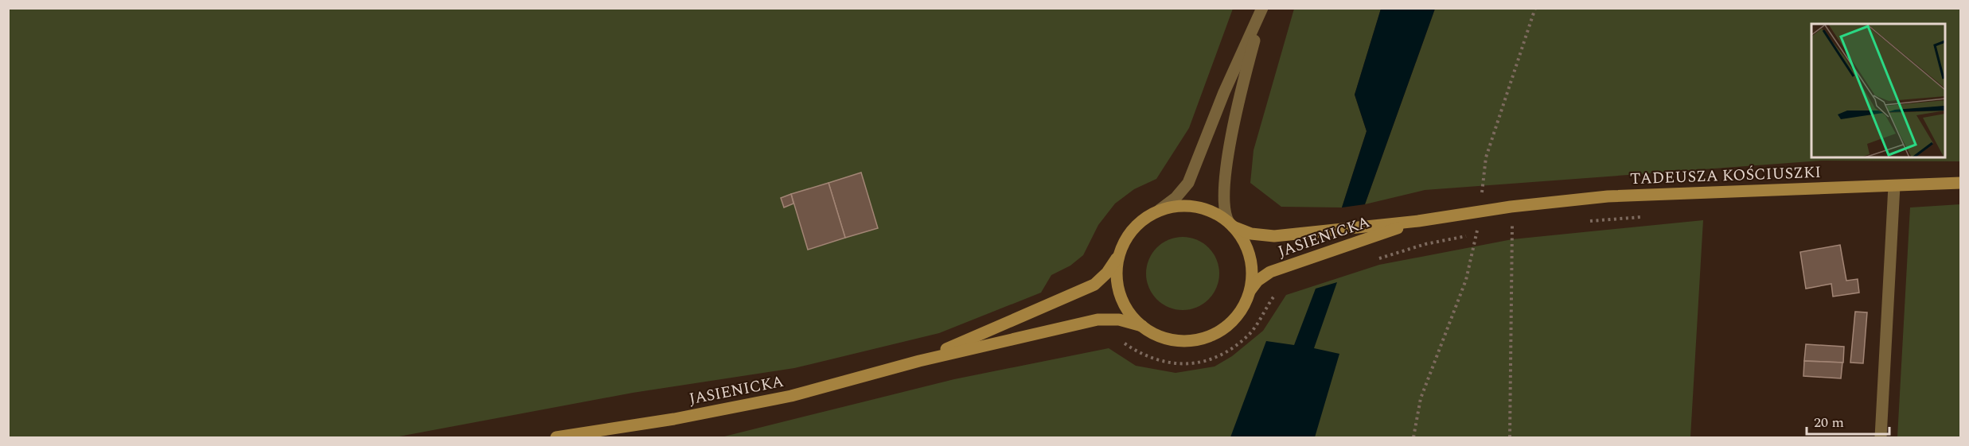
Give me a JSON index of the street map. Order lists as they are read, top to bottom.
{
  "streets": {
    "main road": ["TADEUSZA KOŚCIUSZKI", "JASIENICKA"]
  },
  "crossings": [
    ["TADEUSZA KOŚCIUSZKI", "JASIENICKA"]
  ],
  "scale_bar": "20 m"
}
